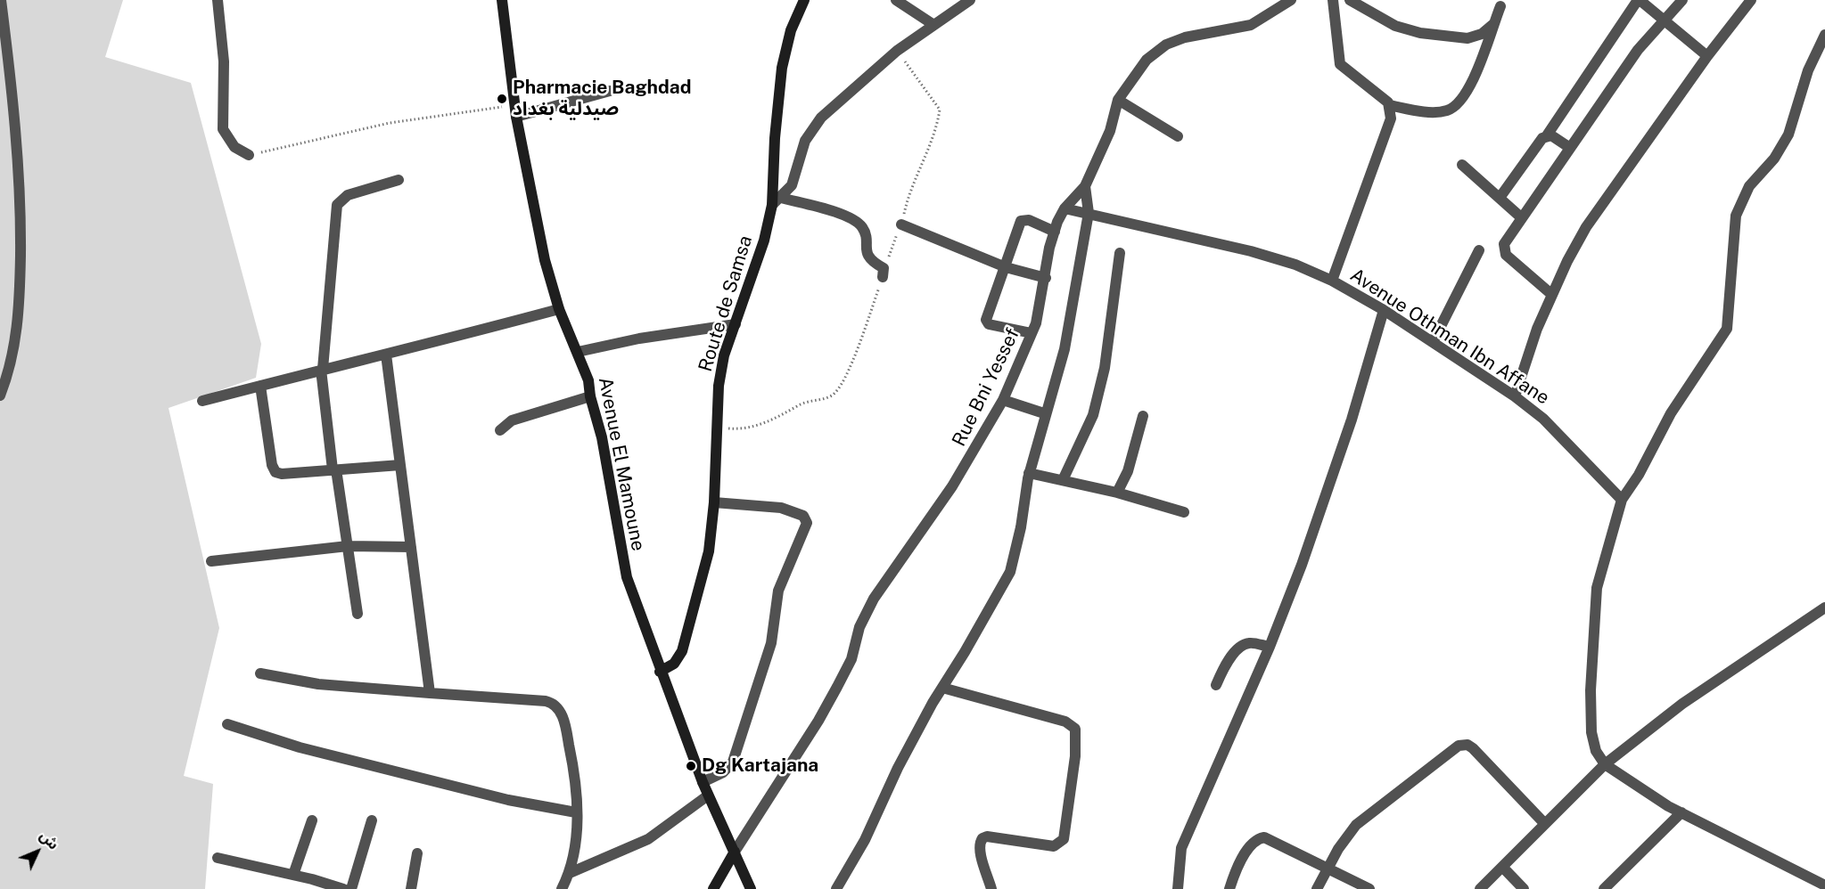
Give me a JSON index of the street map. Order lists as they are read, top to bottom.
{
  "streets": {
    "street": [
      "Route de Samsa",
      "Avenue Othman Ibn Affane",
      "Rue Bni Yessef",
      "Avenue El Mamoune"
    ]
  },
  "crossings": [
    ["Route de Samsa", "Avenue El Mamoune"],
    ["Avenue Othman Ibn Affane", "Rue Bni Yessef"],
    ["Rue Bni Yessef", "Avenue El Mamoune"]
  ],
  "places": ["Pharmacie Baghdad صيدلية بغداد", "Dg Kartajana"],
  "north": "top right"
}
